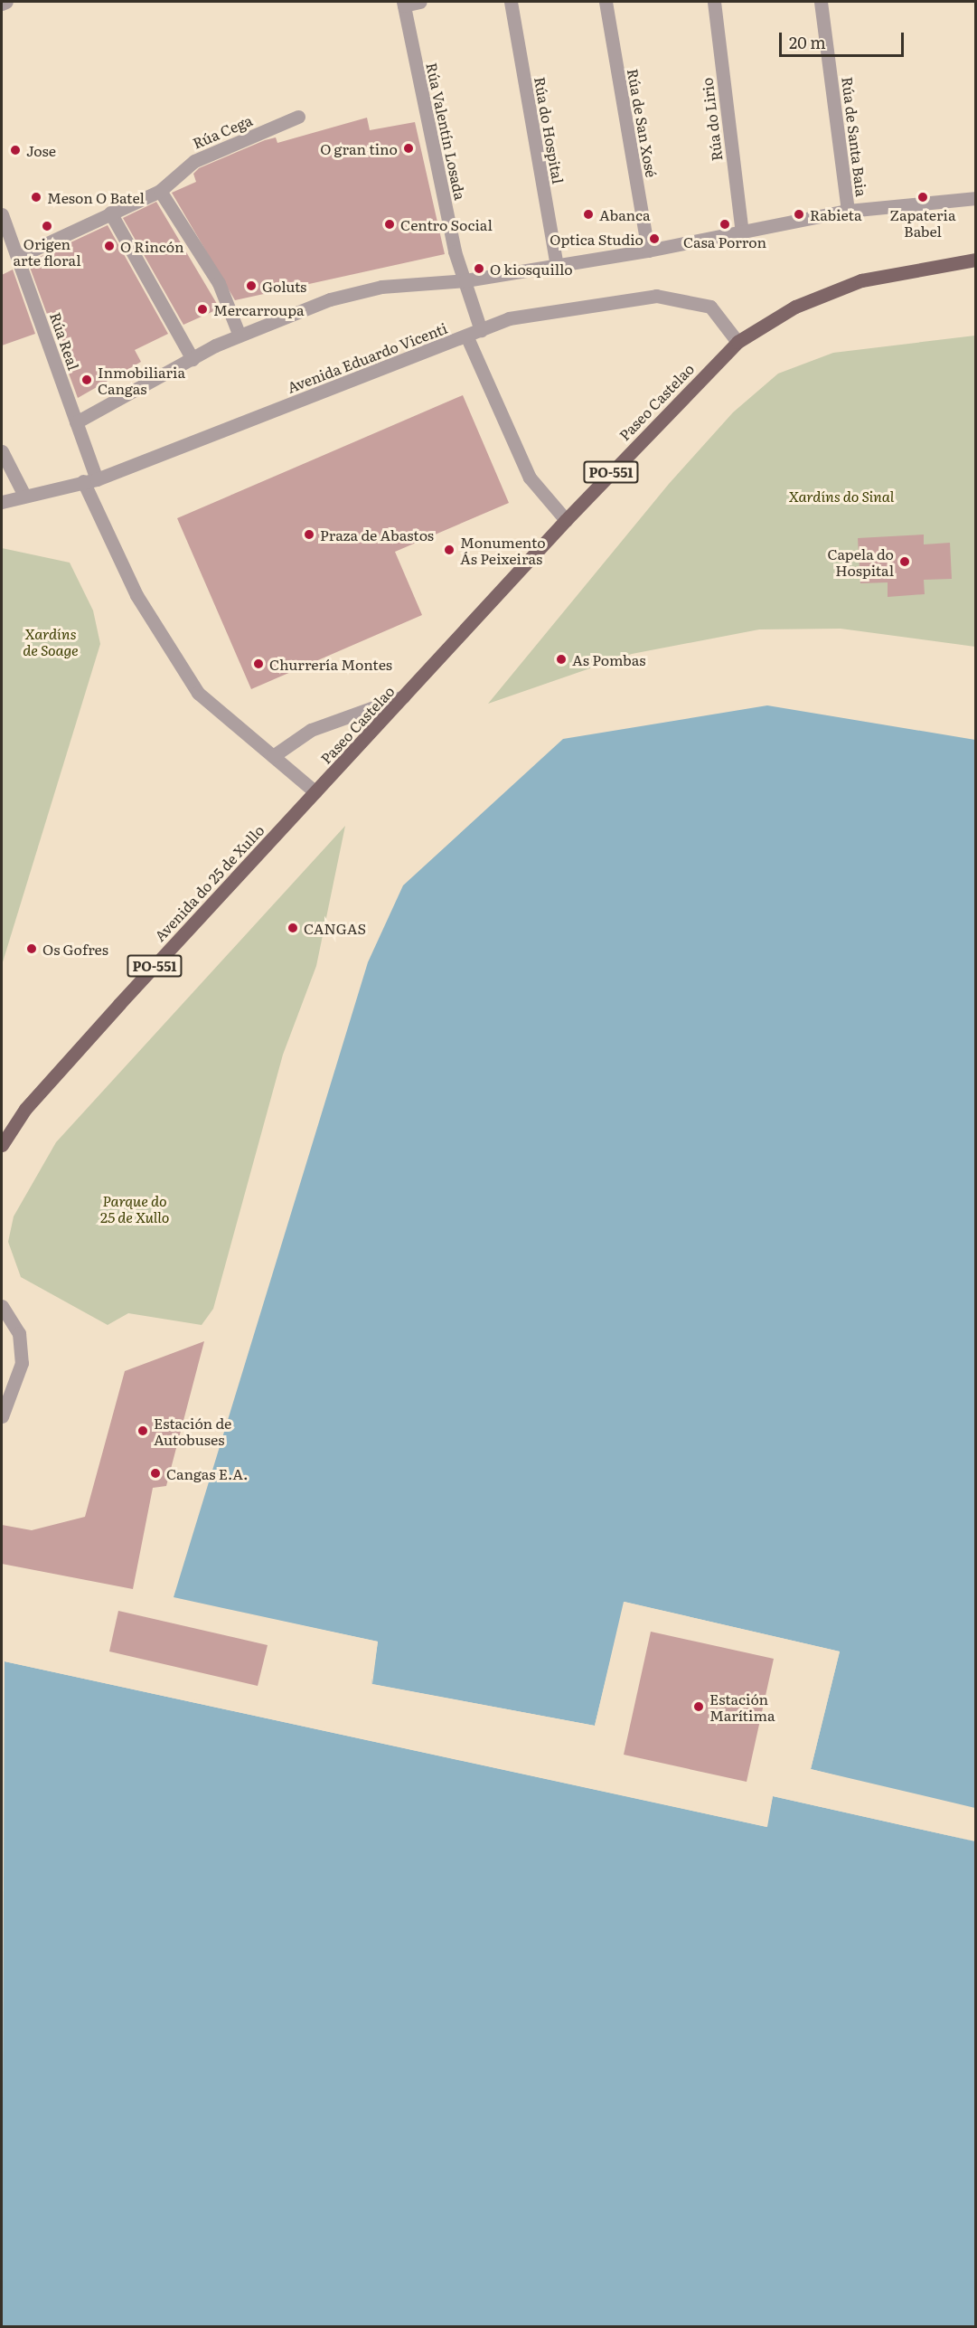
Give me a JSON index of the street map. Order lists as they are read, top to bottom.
{
  "streets": {
    "main road": ["Paseo Castelao", "PO-551", "Avenida do 25 de Xullo"],
    "street": [
      "Rúa do Lirio",
      "Rúa de San Xosé",
      "Rúa do Hospital",
      "Rúa Cega",
      "Rúa Valentín Losada",
      "Rúa de Santa Baia",
      "Rúa Real",
      "Avenida Eduardo Vicenti"
    ]
  },
  "crossings": [
    ["Rúa Cega", "Rúa Real"],
    ["Rúa Valentín Losada", "Avenida Eduardo Vicenti"],
    ["Rúa Real", "Avenida Eduardo Vicenti"],
    ["Rúa Real", "Paseo Castelao"],
    ["Rúa Real", "Avenida do 25 de Xullo"],
    ["Avenida Eduardo Vicenti", "Paseo Castelao"],
    ["Paseo Castelao", "Avenida do 25 de Xullo"]
  ],
  "parks": ["Xardíns do Sinal", "Xardíns de Soage", "Parque do 25 de Xullo"],
  "places": [
    "O gran tino",
    "Jose",
    "Meson O Batel",
    "Zapateria Babel",
    "Abanca",
    "Rabieta",
    "Centro Social",
    "Casa Porron",
    "Origen arte floral",
    "Optica Studio",
    "O Rincón",
    "O kiosquillo",
    "Goluts",
    "Mercarroupa",
    "Inmobiliaria Cangas",
    "Praza de Abastos",
    "Monumento Ás Peixeiras",
    "Capela do Hospital",
    "As Pombas",
    "Churrería Montes",
    "CANGAS",
    "Os Gofres",
    "Estación de Autobuses",
    "Cangas E.A.",
    "Estación Marítima"
  ],
  "scale_bar": "20 m"
}
